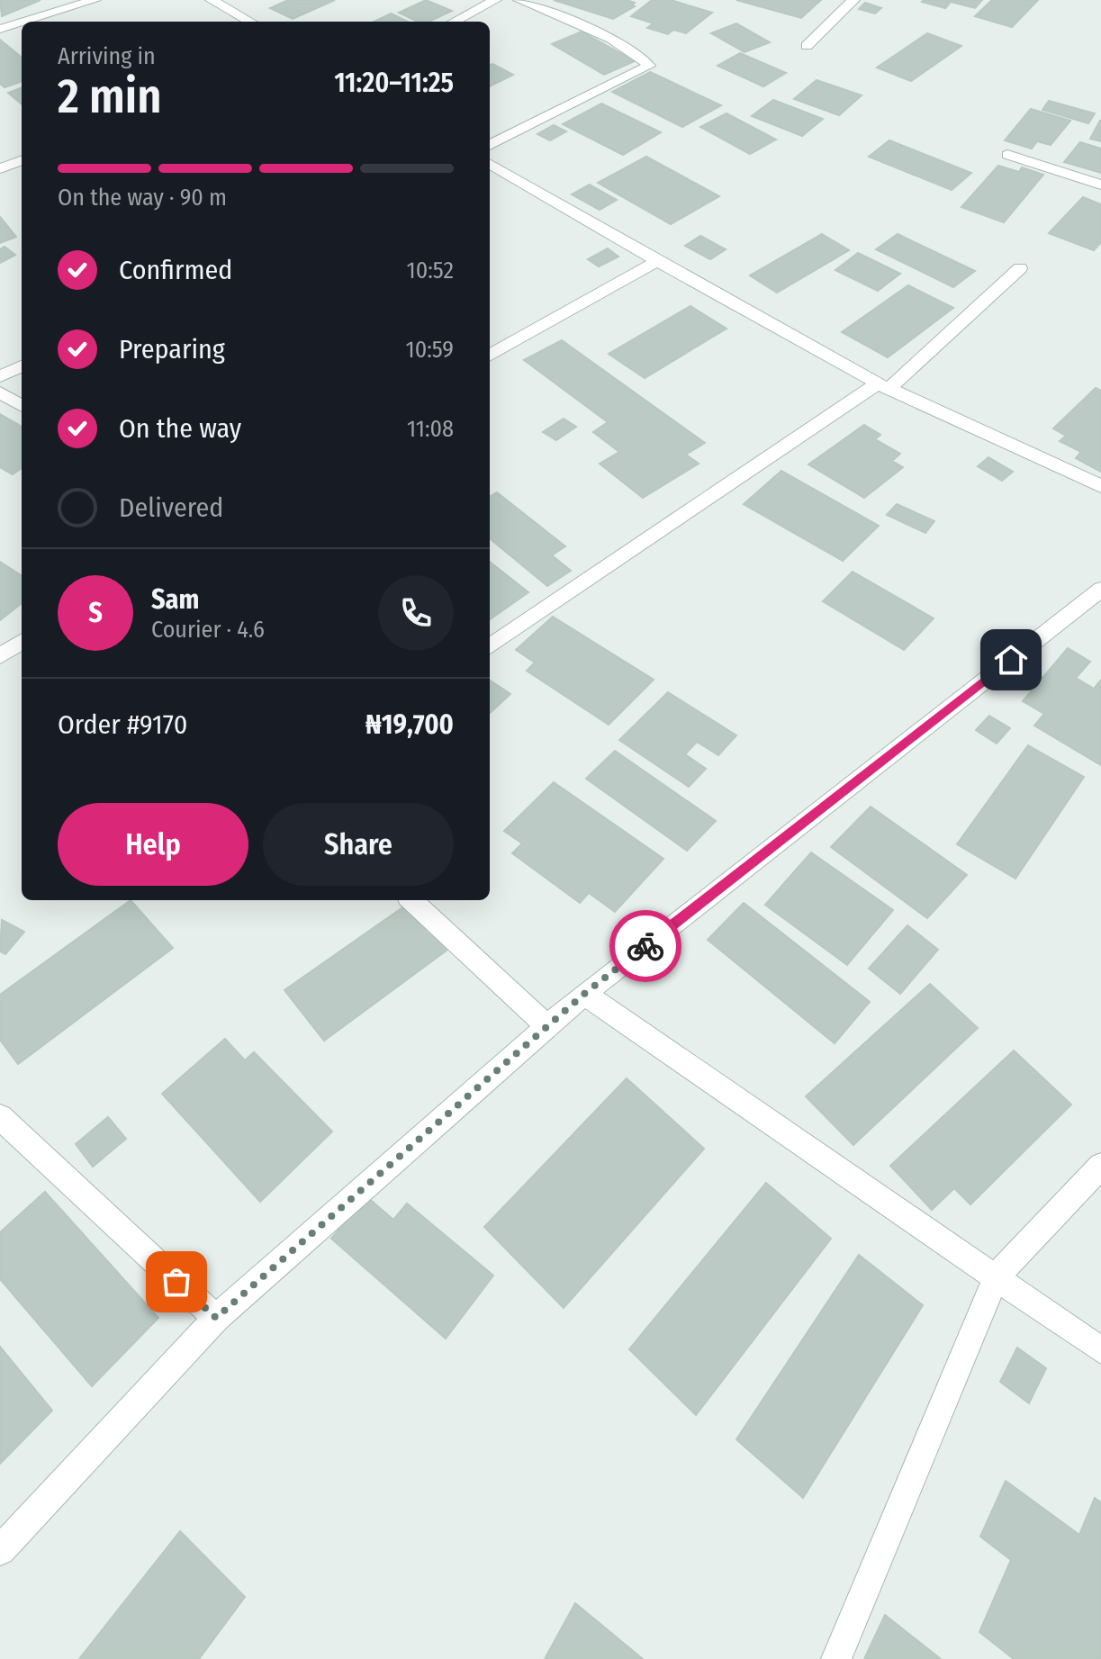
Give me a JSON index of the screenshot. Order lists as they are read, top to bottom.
{
  "page": {
    "heading": ["2 min", "Arriving in", "11:20–11:25"],
    "panel": [
      "Sam",
      "Courier · 4.6",
      "Order #9170",
      "₦19,700"
    ],
    "bar": "On the way · 90 m",
    "list": [
      ["Confirmed", "10:52"],
      ["Preparing", "10:59"],
      ["On the way", "11:08"],
      "Delivered"
    ],
    "round": "S",
    "buttons": ["Help", "Share"]
  }
}
